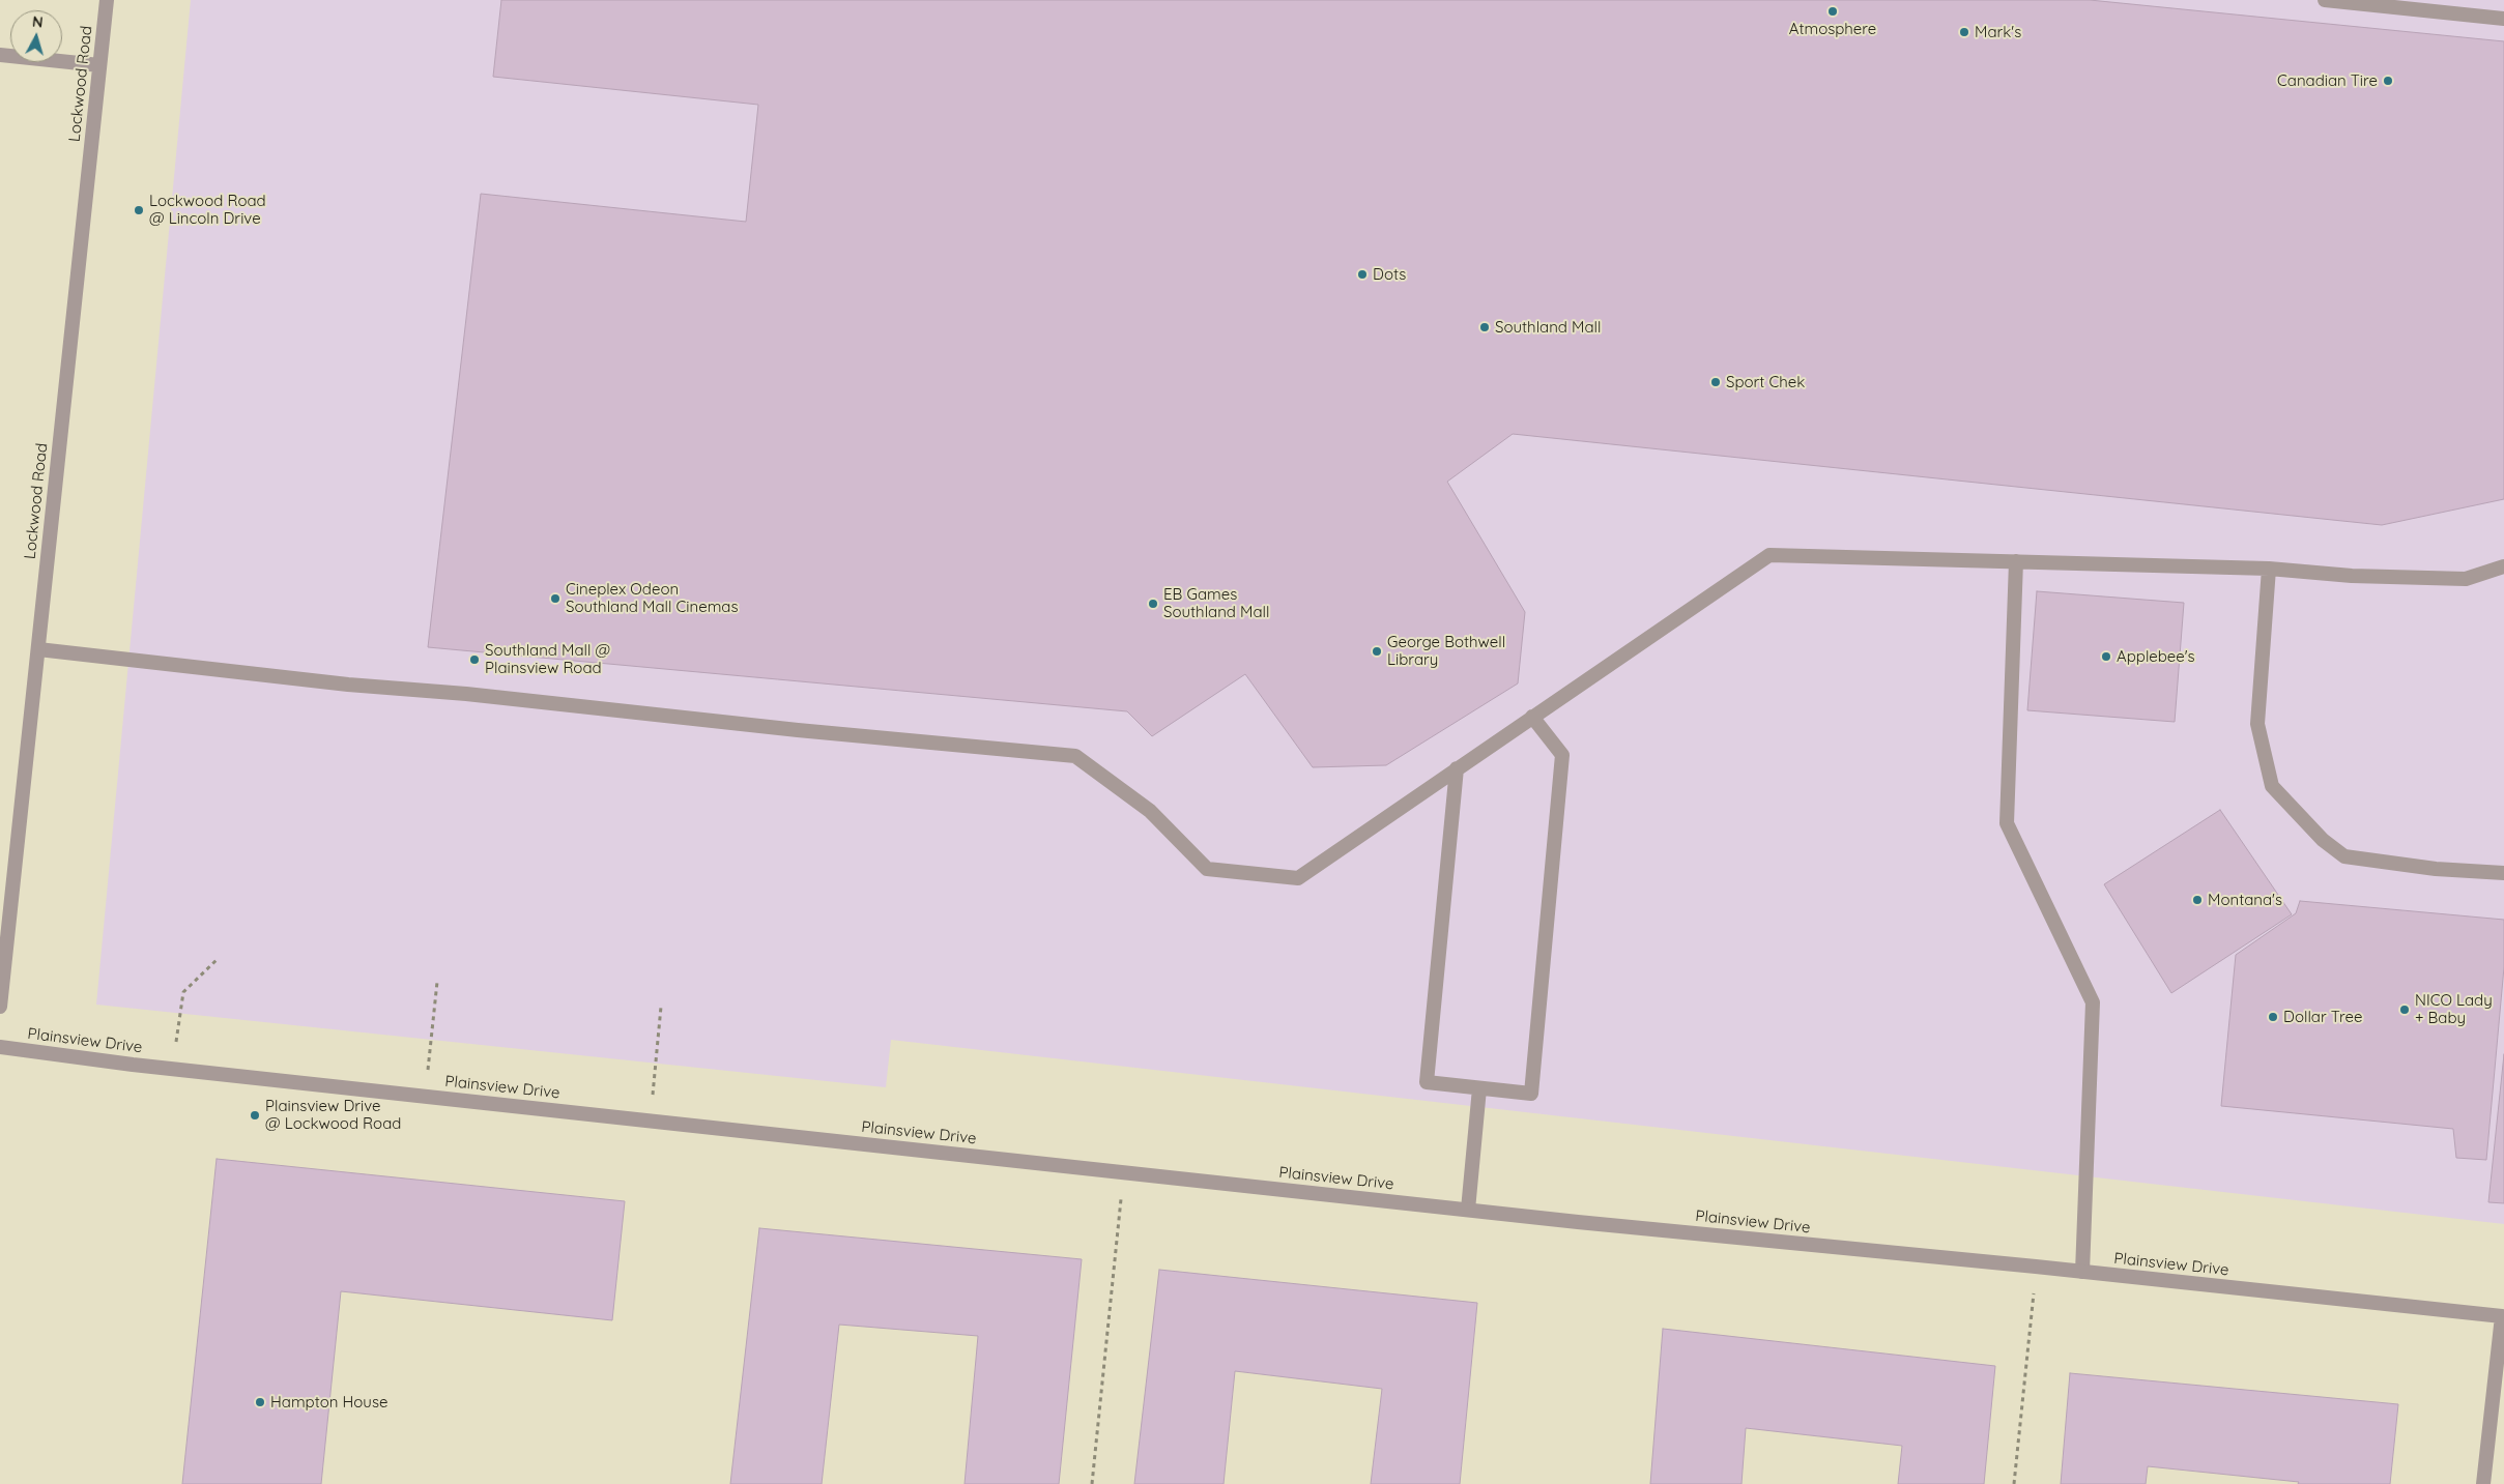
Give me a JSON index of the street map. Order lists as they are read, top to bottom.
{
  "streets": {
    "street": ["Lockwood Road", "Plainsview Drive"]
  },
  "places": [
    "Atmosphere",
    "Mark's",
    "Canadian Tire",
    "Lockwood Road @ Lincoln Drive",
    "Dots",
    "Southland Mall",
    "Sport Chek",
    "Cineplex Odeon Southland Mall Cinemas",
    "EB Games Southland Mall",
    "George Bothwell Library",
    "Applebee's",
    "Southland Mall @ Plainsview Road",
    "Montana's",
    "NICO Lady + Baby",
    "Dollar Tree",
    "Plainsview Drive @ Lockwood Road",
    "Hampton House"
  ],
  "north": "top"
}
